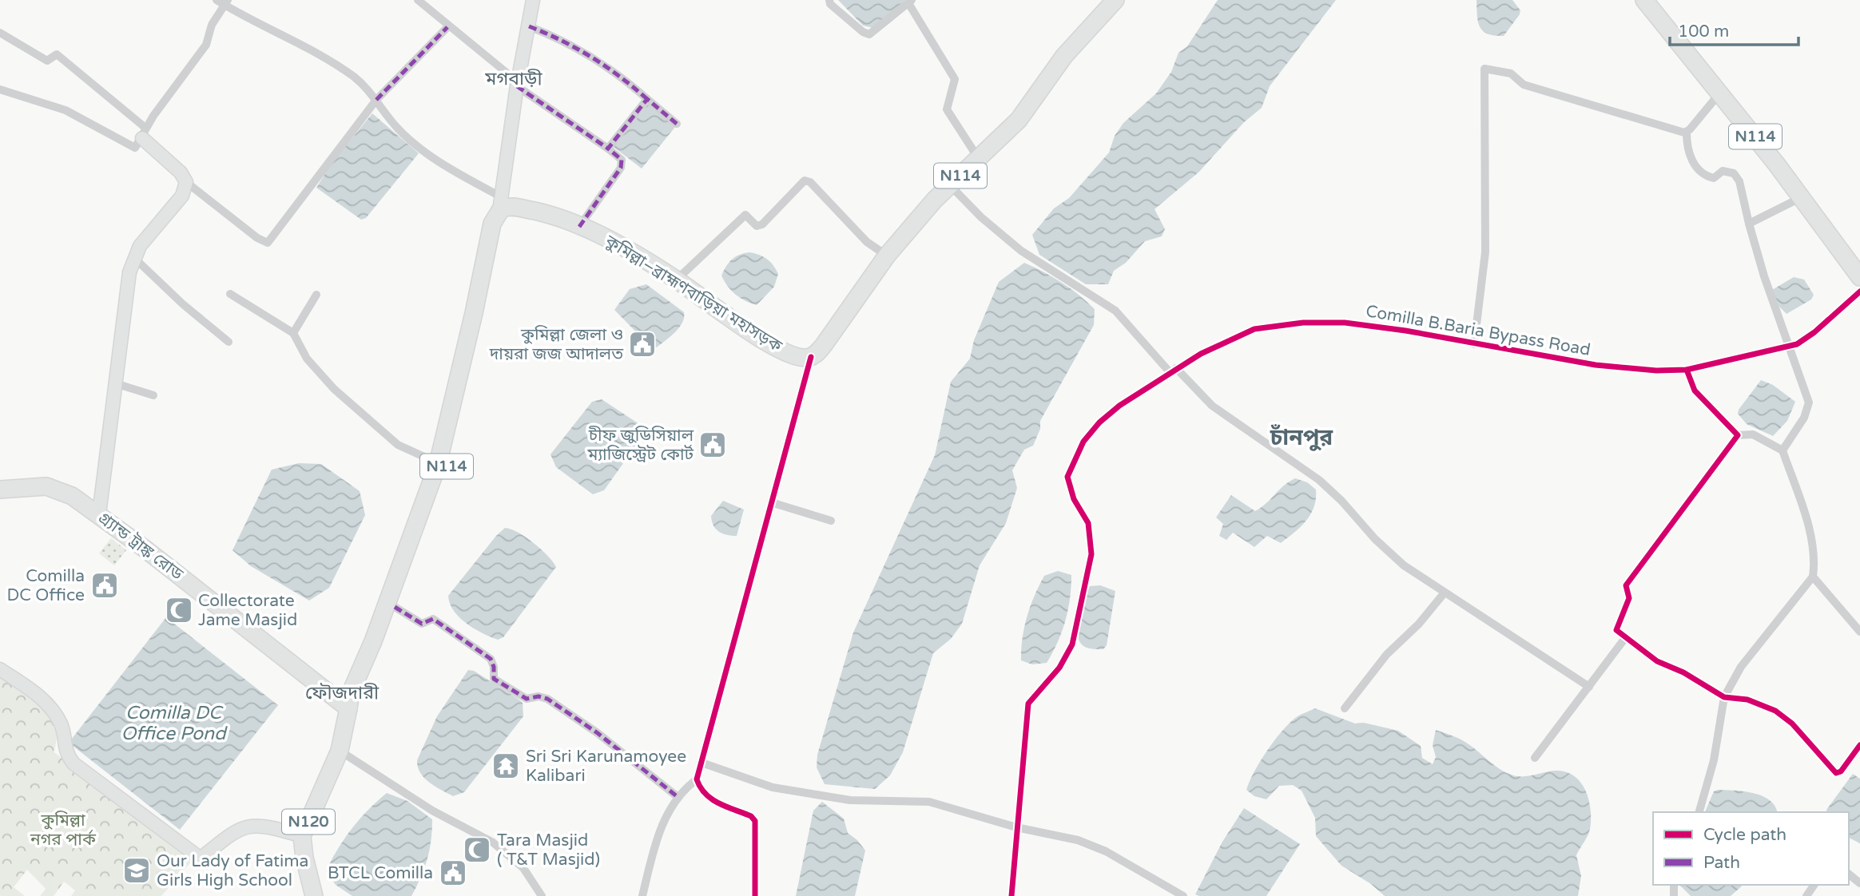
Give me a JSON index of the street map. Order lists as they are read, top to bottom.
{
  "streets": {
    "highway": [
      "N114",
      "কুমিল্লা–ব্রাহ্মণবাড়িয়া মহাসড়ক",
      "গ্র্যান্ড ট্রাঙ্ক রোড",
      "N120"
    ],
    "street": ["Comilla B.Baria Bypass Road"]
  },
  "crossings": [
    ["N114", "কুমিল্লা–ব্রাহ্মণবাড়িয়া মহাসড়ক"],
    ["N114", "গ্র্যান্ড ট্রাঙ্ক রোড"],
    ["N114", "N120"],
    ["গ্র্যান্ড ট্রাঙ্ক রোড", "N120"]
  ],
  "districts": ["মগবাড়ী", "চাঁনপুর", "ফৌজদারী"],
  "water": ["Comilla DC Office Pond"],
  "parks": ["কুমিল্লা নগর পার্ক"],
  "places": {
    "public building": [
      "কুমিল্লা জেলা ও দায়রা জজ আদালত",
      "চীফ জুডিসিয়াল ম্যাজিস্ট্রেট কোর্ট",
      "Comilla DC Office",
      "BTCL Comilla"
    ],
    "mosque": ["Collectorate Jame Masjid", "Tara Masjid ( T&T Masjid)"],
    "temple": ["Sri Sri Karunamoyee Kalibari"],
    "school or university": ["Our Lady of Fatima Girls High School"]
  },
  "legend": ["Cycle path", "Path"],
  "scale_bar": "100 m"
}
